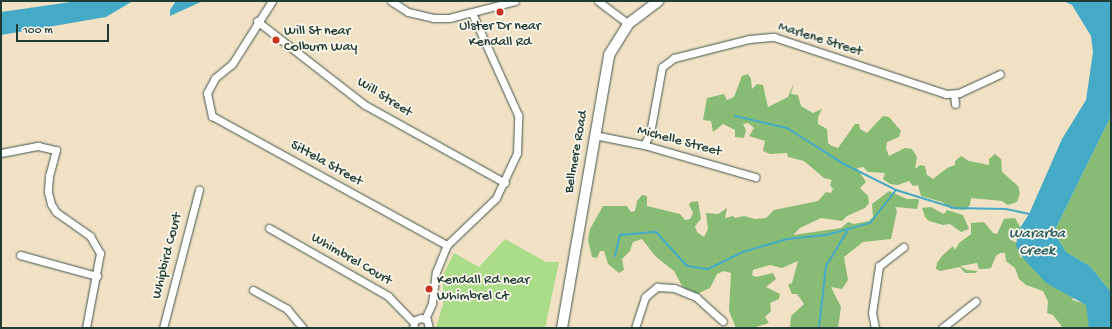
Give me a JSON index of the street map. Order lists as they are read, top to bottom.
{
  "streets": {
    "main road": ["Bellmere Road"],
    "street": [
      "Marlene Street",
      "Will Street",
      "Michelle Street",
      "Sittela Street",
      "Whipbird Court",
      "Whimbrel Court"
    ]
  },
  "crossings": [
    ["Marlene Street", "Michelle Street"],
    ["Will Street", "Sittela Street"],
    ["Michelle Street", "Bellmere Road"]
  ],
  "water": ["Wararba Creek"],
  "places": ["Ulster Dr near Kendall Rd", "Will St near Colburn Way", "Kendall Rd near Whimbrel Ct"],
  "scale_bar": "100 m"
}
